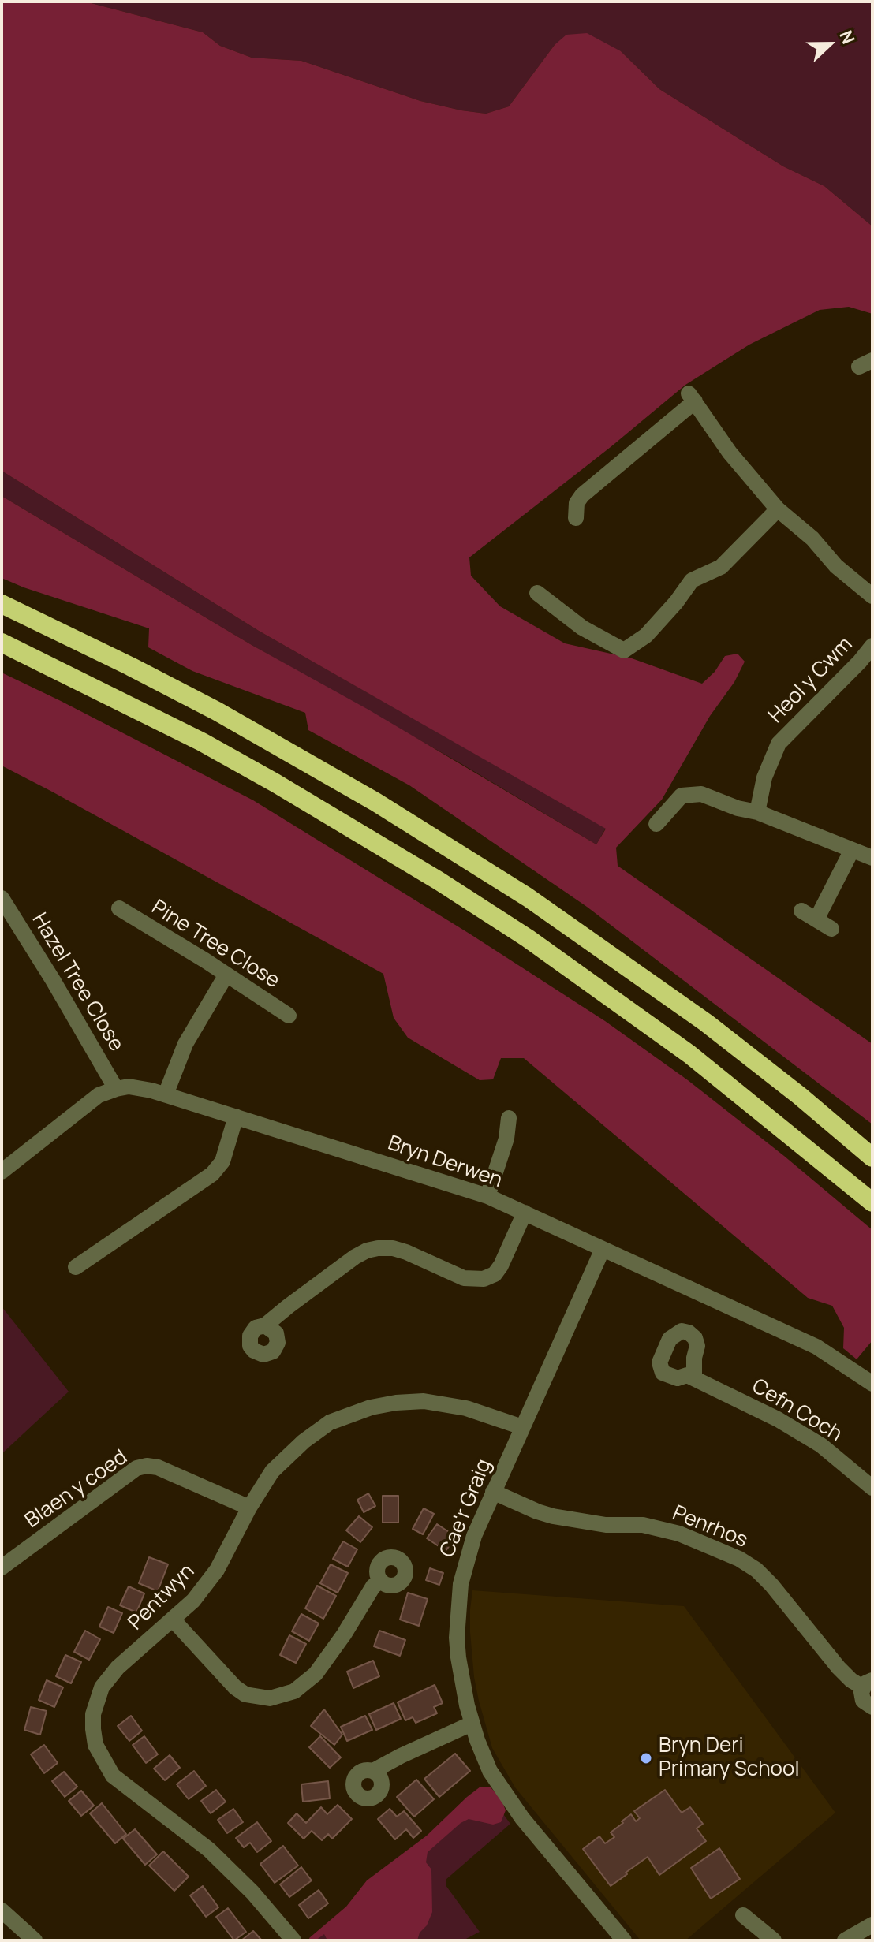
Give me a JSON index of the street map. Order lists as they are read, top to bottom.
{
  "streets": {
    "street": [
      "Heol y Cwm",
      "Pine Tree Close",
      "Hazel Tree Close",
      "Bryn Derwen",
      "Cefn Coch",
      "Blaen y coed",
      "Cae'r Graig",
      "Penrhos",
      "Pentwyn"
    ]
  },
  "crossings": [
    ["Hazel Tree Close", "Bryn Derwen"],
    ["Bryn Derwen", "Cae'r Graig"],
    ["Blaen y coed", "Pentwyn"],
    ["Cae'r Graig", "Penrhos"],
    ["Cae'r Graig", "Pentwyn"]
  ],
  "places": ["Bryn Deri Primary School"],
  "north": "right"
}
